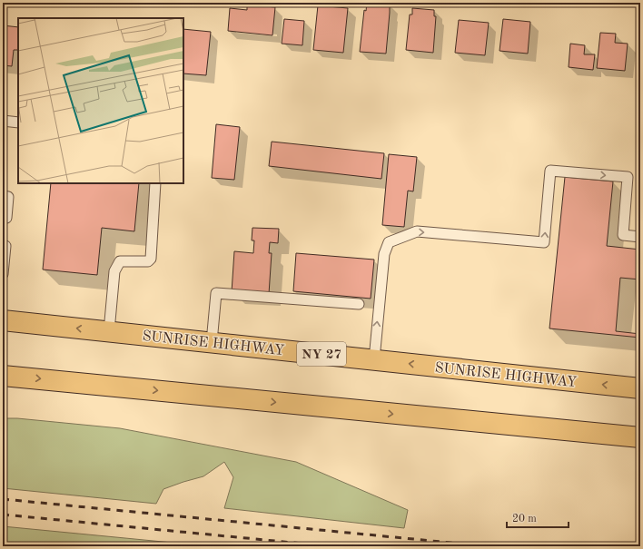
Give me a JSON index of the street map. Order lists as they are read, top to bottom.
{
  "streets": {
    "highway": ["SUNRISE HIGHWAY", "NY 27"]
  },
  "scale_bar": "20 m"
}
